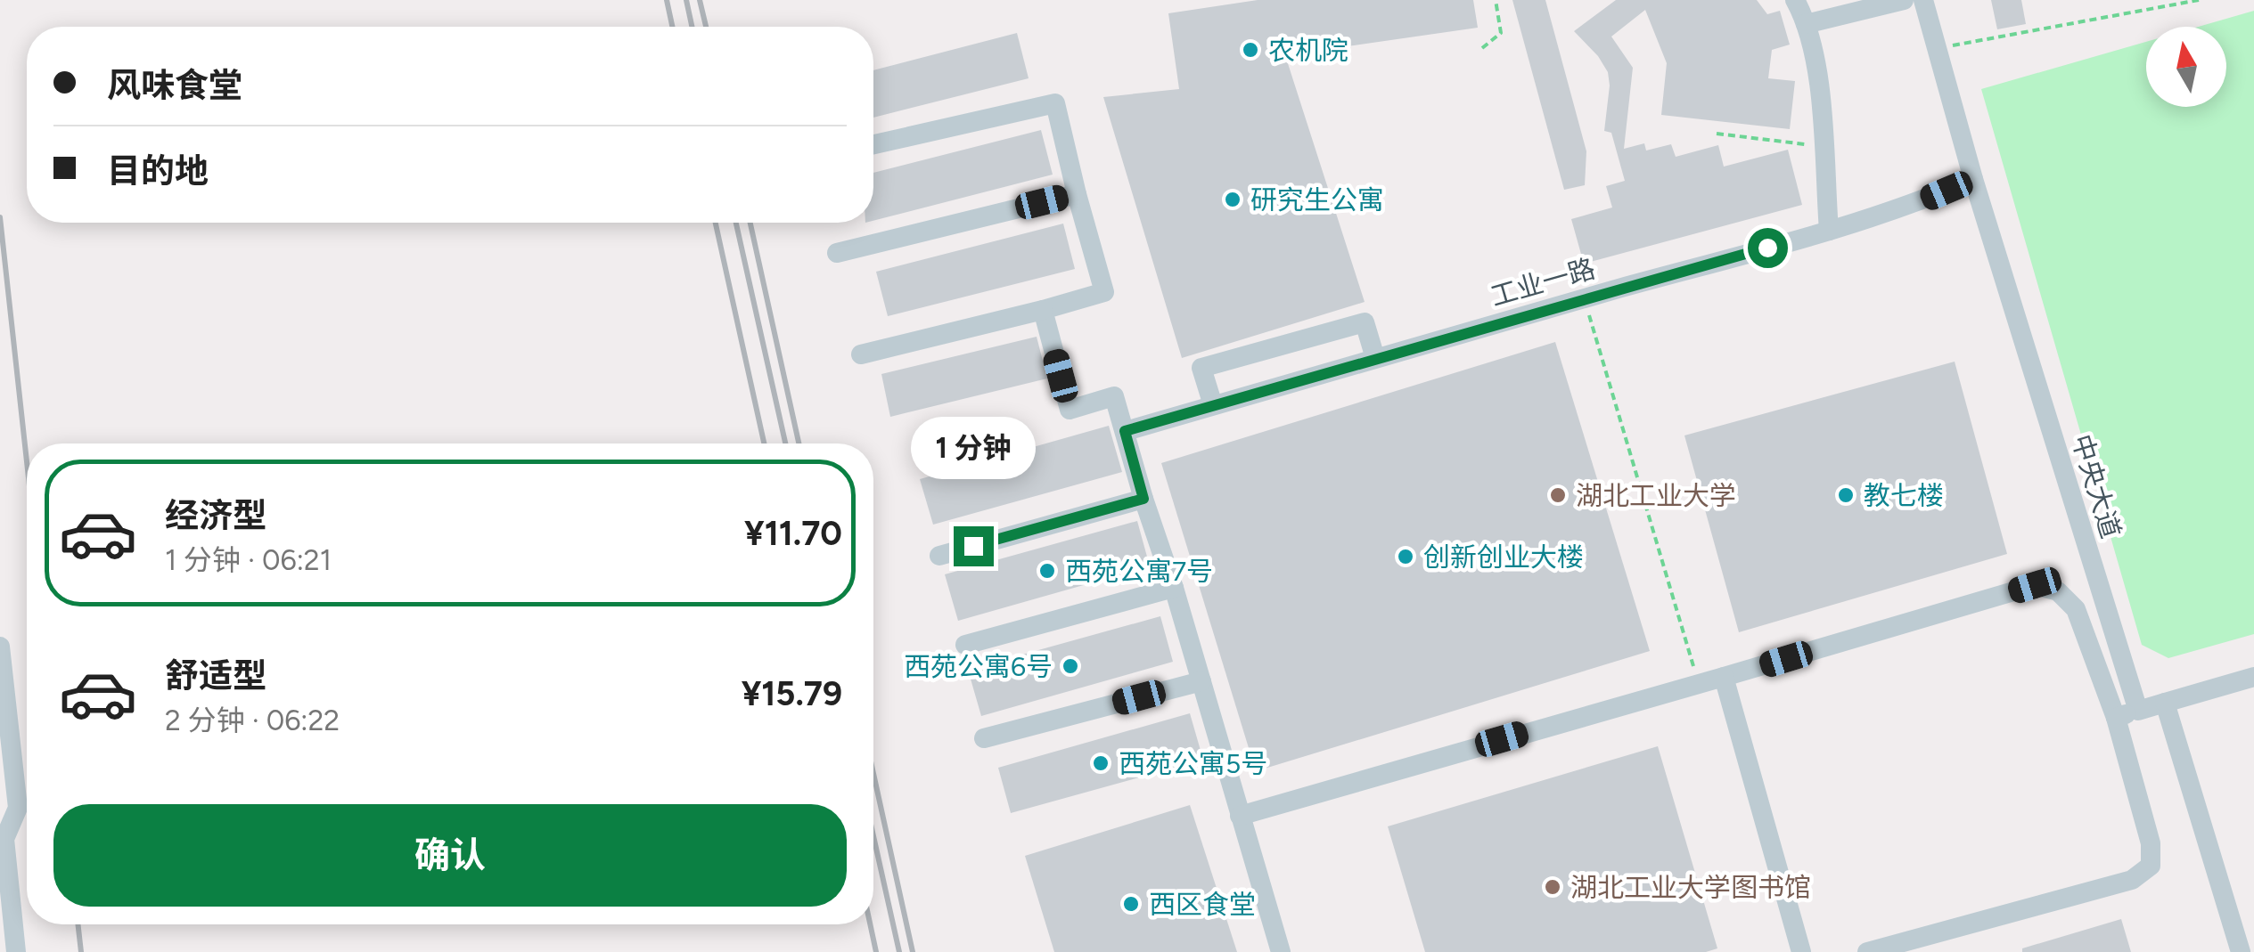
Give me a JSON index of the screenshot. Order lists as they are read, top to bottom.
{
  "streets": {
    "street": ["工业一路", "中央大道"]
  },
  "crossings": [
    ["工业一路", "中央大道"]
  ],
  "places": [
    "农机院",
    "研究生公寓",
    "湖北工业大学",
    "教七楼",
    "创新创业大楼",
    "西苑公寓7号",
    "西苑公寓6号",
    "西苑公寓5号",
    "湖北工业大学图书馆",
    "西区食堂"
  ],
  "north": "top",
  "page": {
    "banner": ["风味食堂", "目的地"],
    "bubble": "1 分钟",
    "list": [
      {
        "name": "经济型",
        "note": "1 分钟 · 06:21",
        "value": "¥11.70"
      },
      {
        "name": "舒适型",
        "note": "2 分钟 · 06:22",
        "value": "¥15.79"
      }
    ],
    "buttons": "确认"
  }
}
